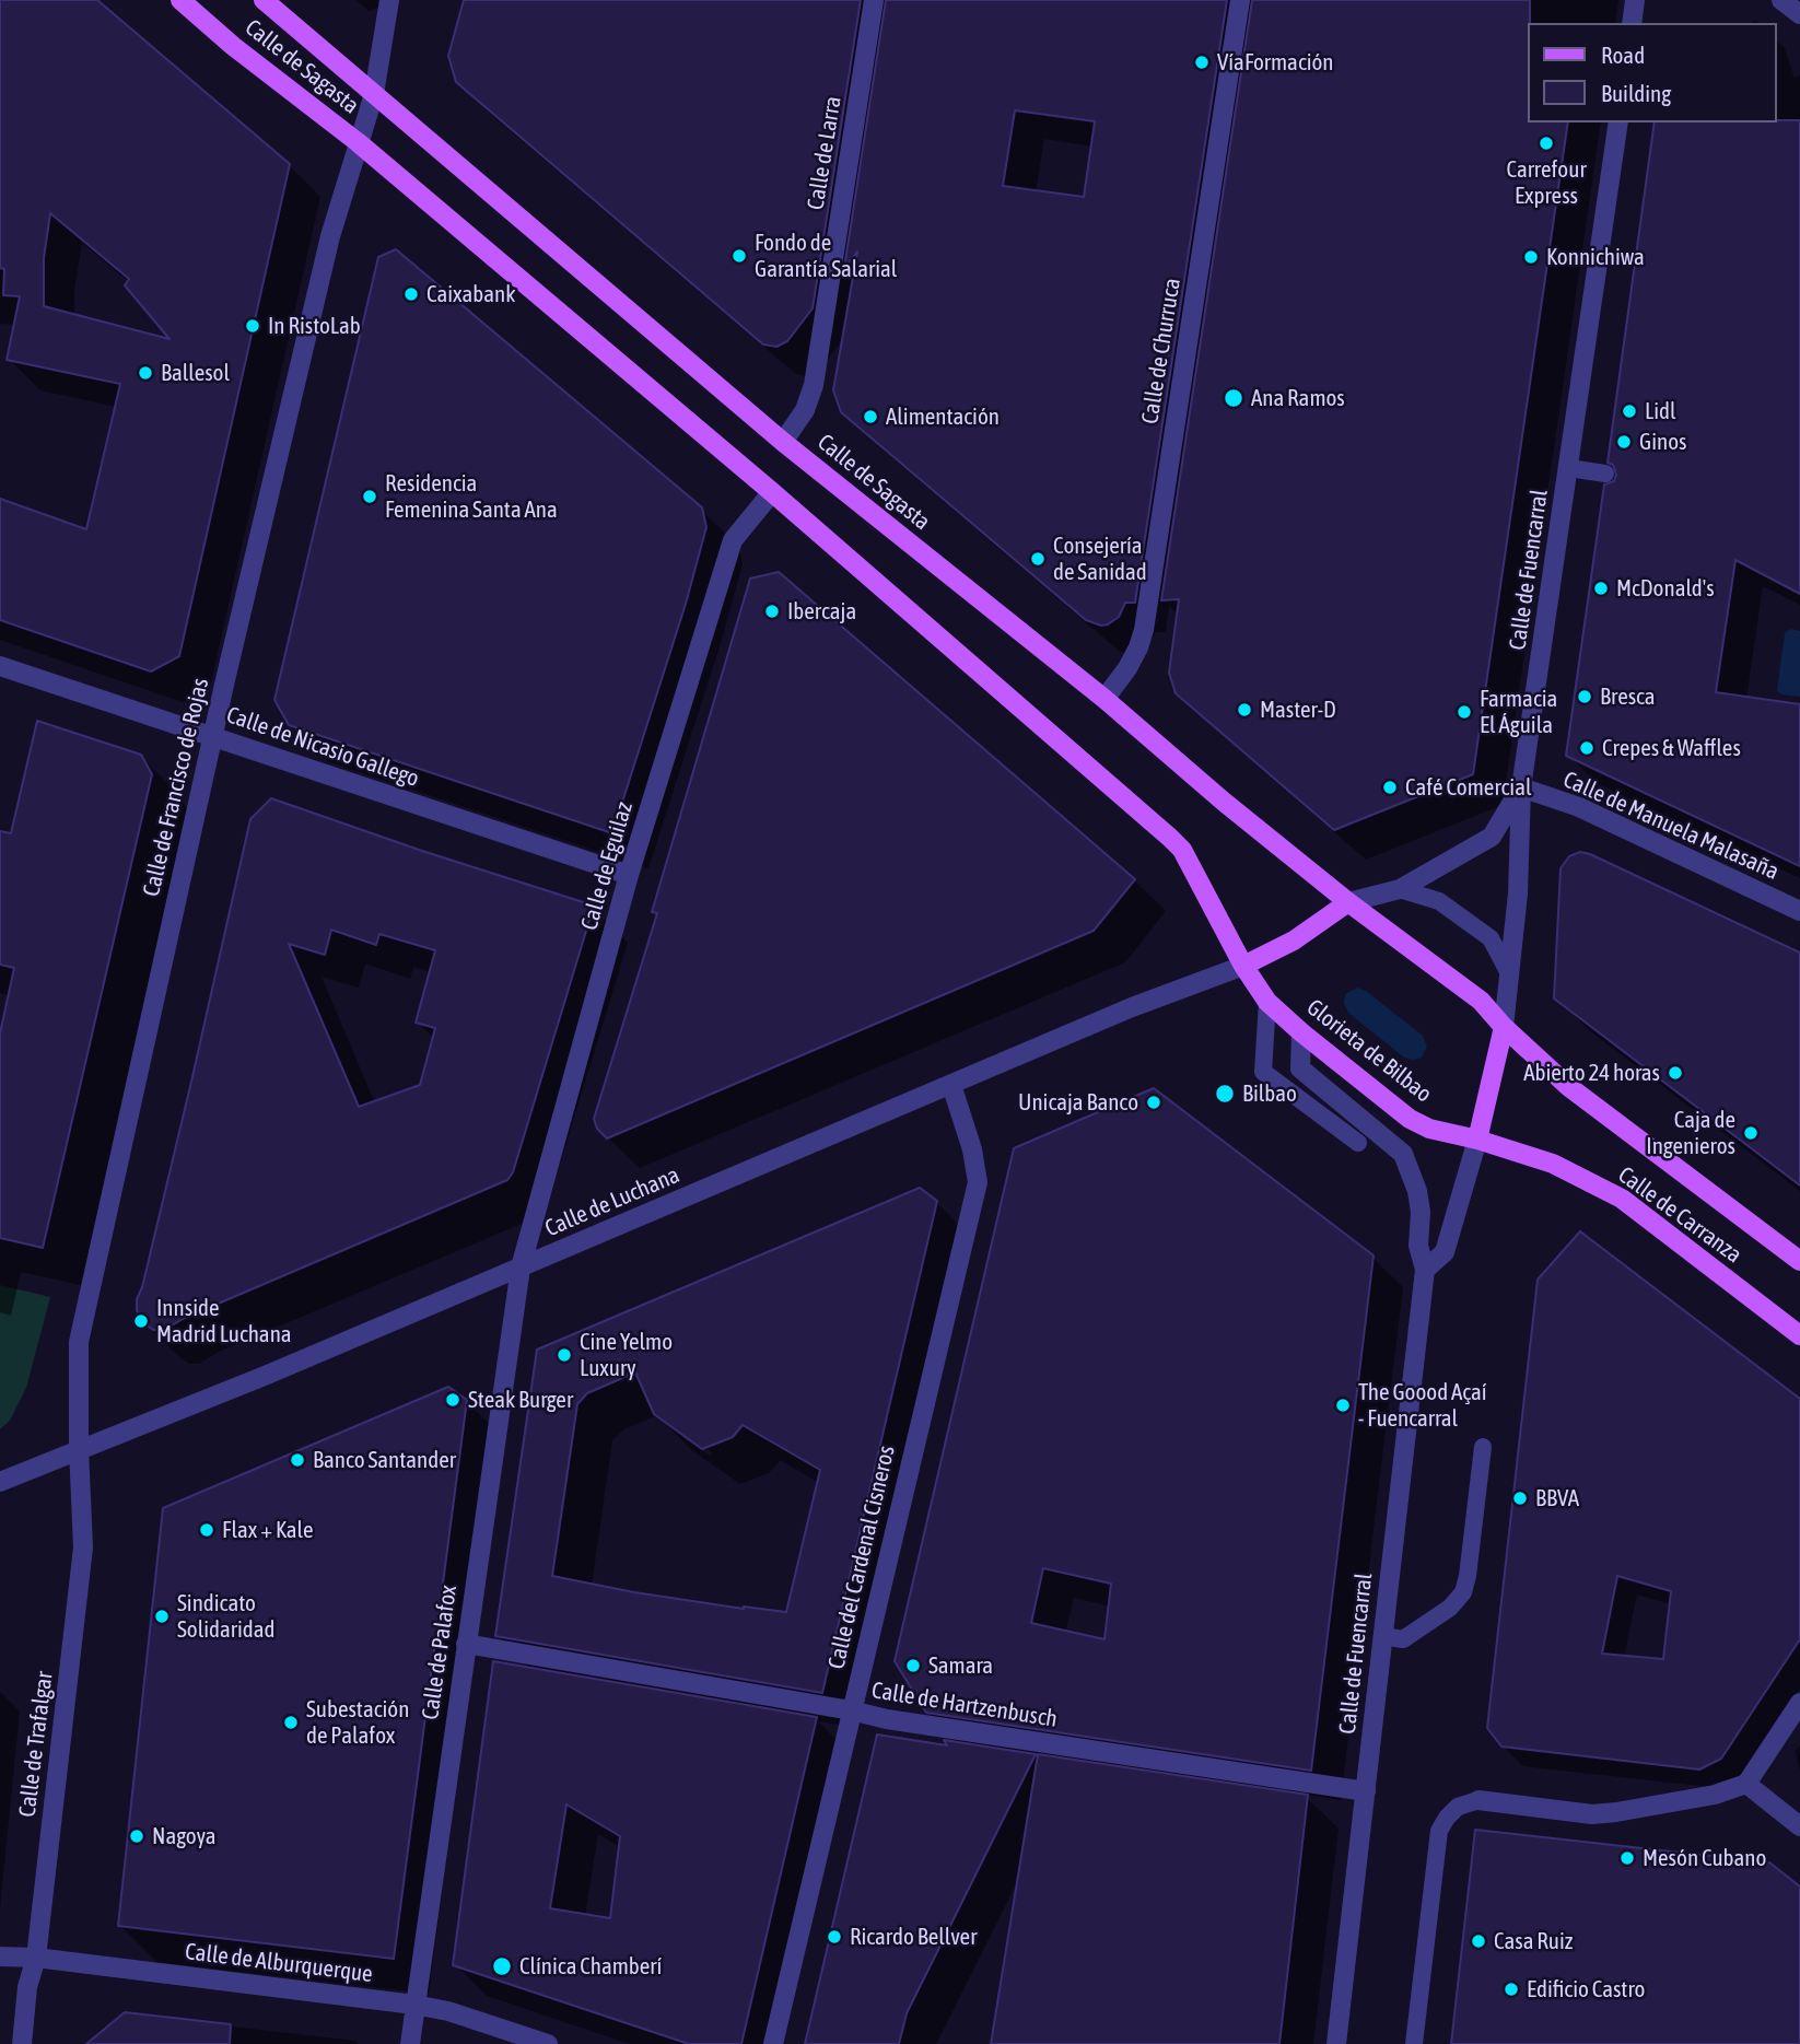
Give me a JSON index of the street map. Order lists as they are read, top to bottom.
{
  "streets": {
    "main road": ["Calle de Sagasta", "Glorieta de Bilbao", "Calle de Carranza"],
    "street": [
      "Calle de Larra",
      "Calle de Churruca",
      "Calle de Fuencarral",
      "Calle de Nicasio Gallego",
      "Calle de Francisco de Rojas",
      "Calle de Manuela Malasaña",
      "Calle de Eguilaz",
      "Calle de Luchana",
      "Calle del Cardenal Cisneros",
      "Calle de Palafox",
      "Calle de Hartzenbusch",
      "Calle de Trafalgar",
      "Calle de Alburquerque"
    ]
  },
  "crossings": [
    ["Calle de Sagasta", "Calle de Larra"],
    ["Calle de Sagasta", "Calle de Churruca"],
    ["Calle de Sagasta", "Calle de Francisco de Rojas"],
    ["Calle de Sagasta", "Calle de Eguilaz"],
    ["Calle de Sagasta", "Glorieta de Bilbao"],
    ["Calle de Sagasta", "Calle de Luchana"],
    ["Calle de Fuencarral", "Calle de Manuela Malasaña"],
    ["Calle de Fuencarral", "Glorieta de Bilbao"],
    ["Calle de Fuencarral", "Calle de Carranza"],
    ["Calle de Fuencarral", "Calle de Hartzenbusch"],
    ["Calle de Nicasio Gallego", "Calle de Francisco de Rojas"],
    ["Calle de Nicasio Gallego", "Calle de Eguilaz"],
    ["Calle de Francisco de Rojas", "Calle de Luchana"],
    ["Calle de Francisco de Rojas", "Calle de Trafalgar"],
    ["Calle de Eguilaz", "Calle de Luchana"],
    ["Calle de Eguilaz", "Calle de Palafox"],
    ["Glorieta de Bilbao", "Calle de Luchana"],
    ["Glorieta de Bilbao", "Calle de Carranza"],
    ["Calle de Luchana", "Calle del Cardenal Cisneros"],
    ["Calle de Luchana", "Calle de Palafox"],
    ["Calle de Luchana", "Calle de Trafalgar"],
    ["Calle del Cardenal Cisneros", "Calle de Hartzenbusch"],
    ["Calle de Palafox", "Calle de Hartzenbusch"],
    ["Calle de Palafox", "Calle de Alburquerque"],
    ["Calle de Trafalgar", "Calle de Alburquerque"]
  ],
  "places": [
    "VíaFormación",
    "Carrefour Express",
    "Fondo de Garantía Salarial",
    "Konnichiwa",
    "Caixabank",
    "In RistoLab",
    "Ballesol",
    "Ana Ramos",
    "Lidl",
    "Alimentación",
    "Ginos",
    "Residencia Femenina Santa Ana",
    "Consejería de Sanidad",
    "McDonald's",
    "Ibercaja",
    "Bresca",
    "Master-D",
    "Farmacia El Águila",
    "Crepes & Waffles",
    "Café Comercial",
    "Abierto 24 horas",
    "Bilbao",
    "Unicaja Banco",
    "Caja de Ingenieros",
    "Innside Madrid Luchana",
    "Cine Yelmo Luxury",
    "Steak Burger",
    "The Goood Açaí - Fuencarral",
    "Banco Santander",
    "BBVA",
    "Flax + Kale",
    "Sindicato Solidaridad",
    "Samara",
    "Subestación de Palafox",
    "Nagoya",
    "Mesón Cubano",
    "Ricardo Bellver",
    "Casa Ruiz",
    "Clínica Chamberí",
    "Edificio Castro"
  ],
  "legend": ["Road", "Building"]
}
